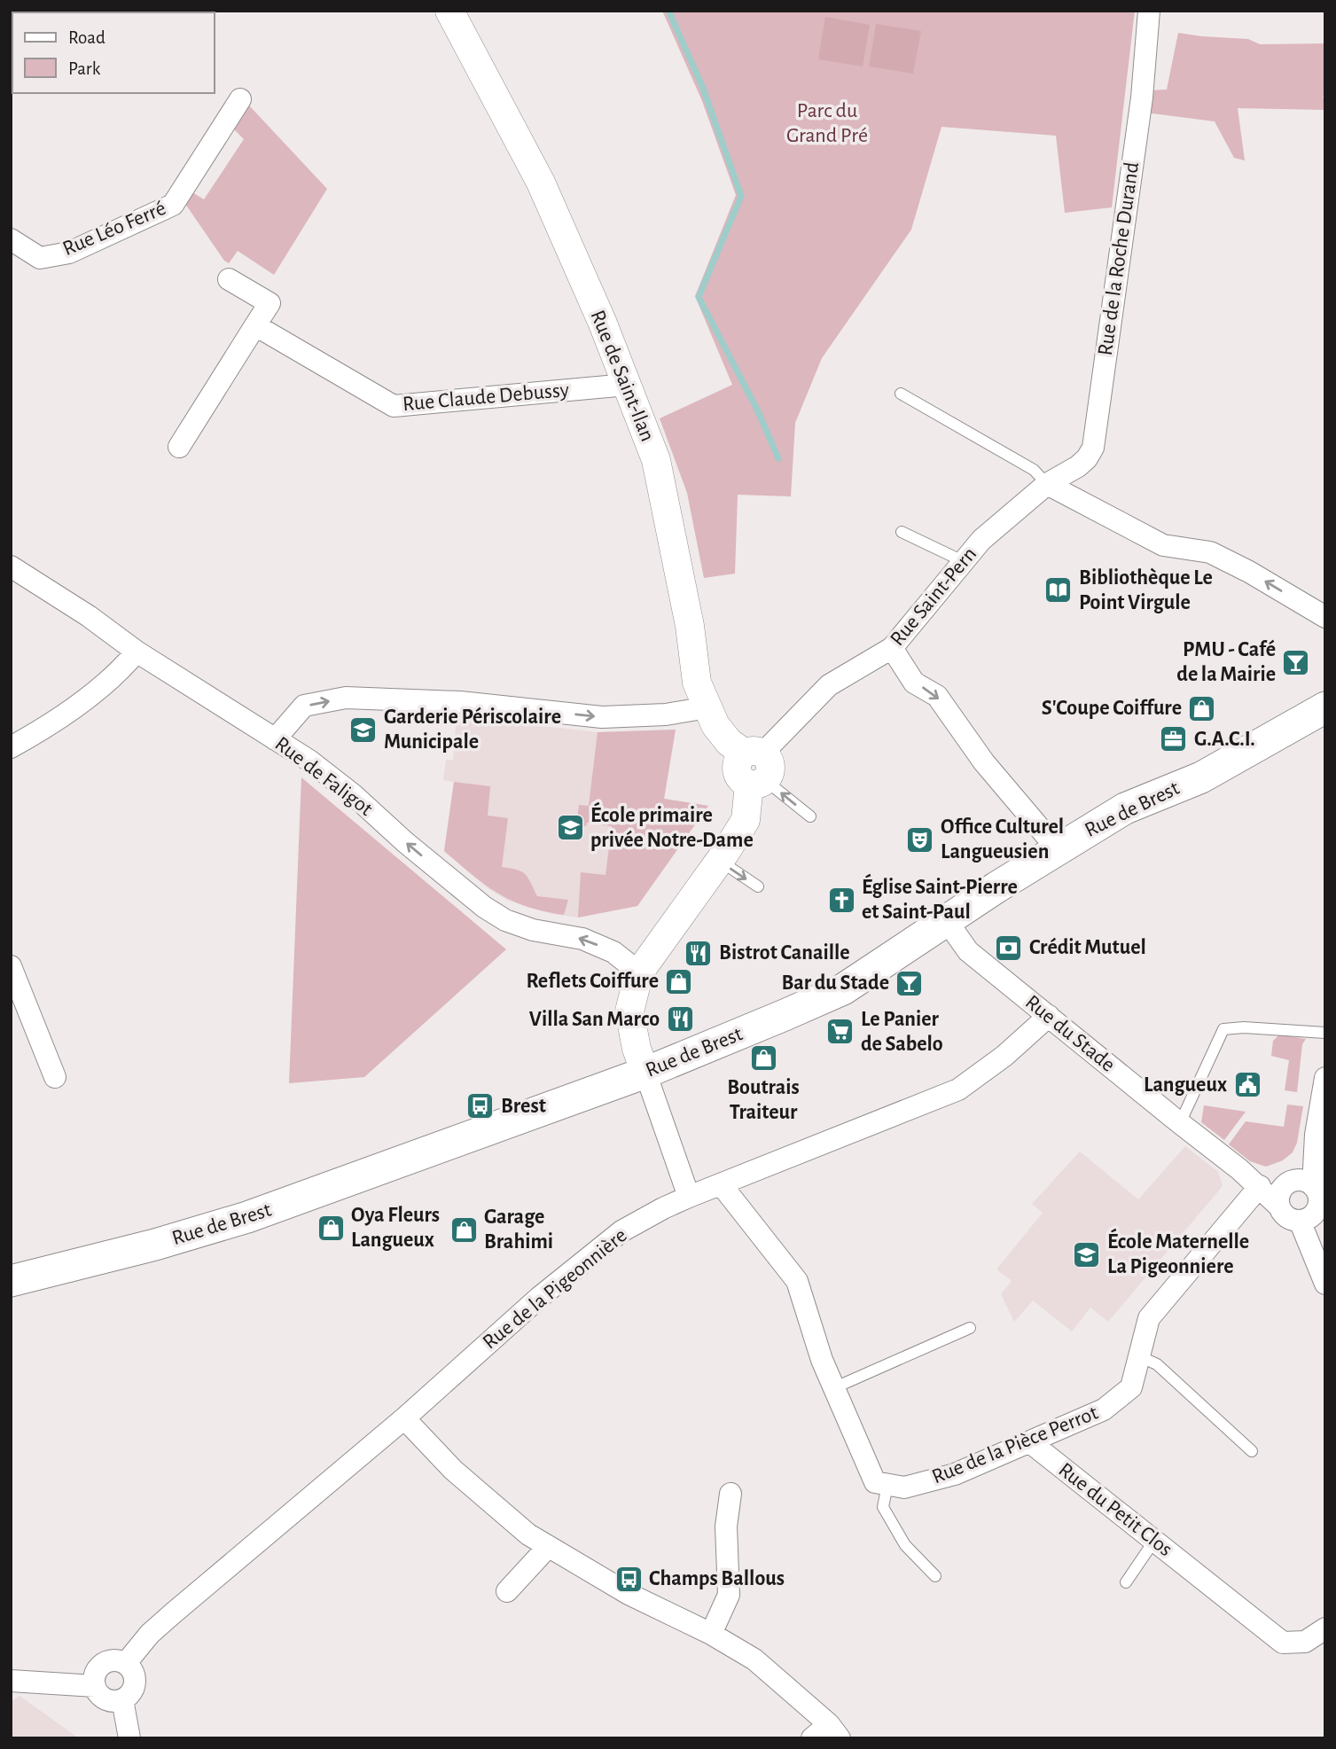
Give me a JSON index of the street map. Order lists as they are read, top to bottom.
{
  "streets": {
    "main road": ["Rue de Brest"],
    "street": [
      "Rue Léo Ferré",
      "Rue de la Roche Durand",
      "Rue de Saint-Ilan",
      "Rue Claude Debussy",
      "Rue Saint-Pern",
      "Rue de Faligot",
      "Rue du Stade",
      "Rue de la Pigeonnière",
      "Rue de la Pièce Perrot",
      "Rue du Petit Clos"
    ]
  },
  "crossings": [
    ["Rue de la Roche Durand", "Rue Saint-Pern"],
    ["Rue de Saint-Ilan", "Rue Claude Debussy"],
    ["Rue de Saint-Ilan", "Rue Saint-Pern"],
    ["Rue de Brest", "Rue du Stade"],
    ["Rue du Stade", "Rue de la Pigeonnière"],
    ["Rue du Stade", "Rue de la Pièce Perrot"],
    ["Rue de la Pièce Perrot", "Rue du Petit Clos"]
  ],
  "one_way": ["Rue de Faligot"],
  "parks": ["Parc du Grand Pré"],
  "places": {
    "library": ["Bibliothèque Le Point Virgule"],
    "bar": ["PMU - Café de la Mairie", "Bar du Stade"],
    "shop": [
      "S'Coupe Coiffure",
      "Reflets Coiffure",
      "Boutrais Traiteur",
      "Oya Fleurs Langueux",
      "Garage Brahimi"
    ],
    "school or university": ["Garderie Périscolaire Municipale", "École primaire privée Notre-Dame", "École Maternelle La Pigeonniere"],
    "office": ["G.A.C.I."],
    "theatre": ["Office Culturel Langueusien"],
    "church": ["Église Saint-Pierre et Saint-Paul"],
    "bank": ["Crédit Mutuel"],
    "restaurant": ["Bistrot Canaille", "Villa San Marco"],
    "supermarket": ["Le Panier de Sabelo"],
    "public building": ["Langueux"],
    "bus stop": ["Brest", "Champs Ballous"]
  },
  "legend": ["Road", "Park"]
}
